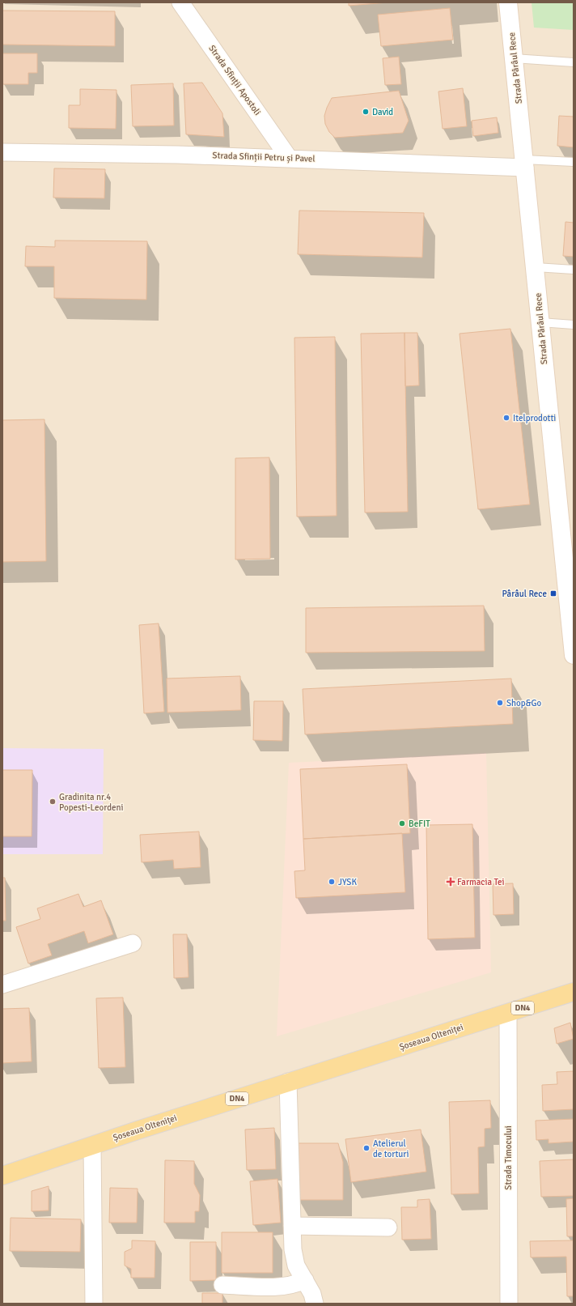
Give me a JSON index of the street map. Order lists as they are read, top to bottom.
{
  "streets": {
    "main road": ["DN4", "Șoseaua Olteniței"],
    "street": [
      "Strada Pârâul Rece",
      "Strada Sfinții Apostoli",
      "Strada Sfinții Petru și Pavel",
      "Strada Timocului"
    ]
  },
  "crossings": [
    ["Strada Pârâul Rece", "Strada Sfinții Petru și Pavel"],
    ["Strada Sfinții Apostoli", "Strada Sfinții Petru și Pavel"],
    ["Șoseaua Olteniței", "Strada Timocului"]
  ],
  "places": {
    "other": [
      "David",
      "Itelprodotti",
      "Shop&Go",
      "Gradinita nr.4 Popesti-Leordeni",
      "BeFIT",
      "JYSK",
      "Atelierul de torturi"
    ],
    "transit": ["Pârâul Rece"],
    "health": ["Farmacia Tei"]
  }
}
